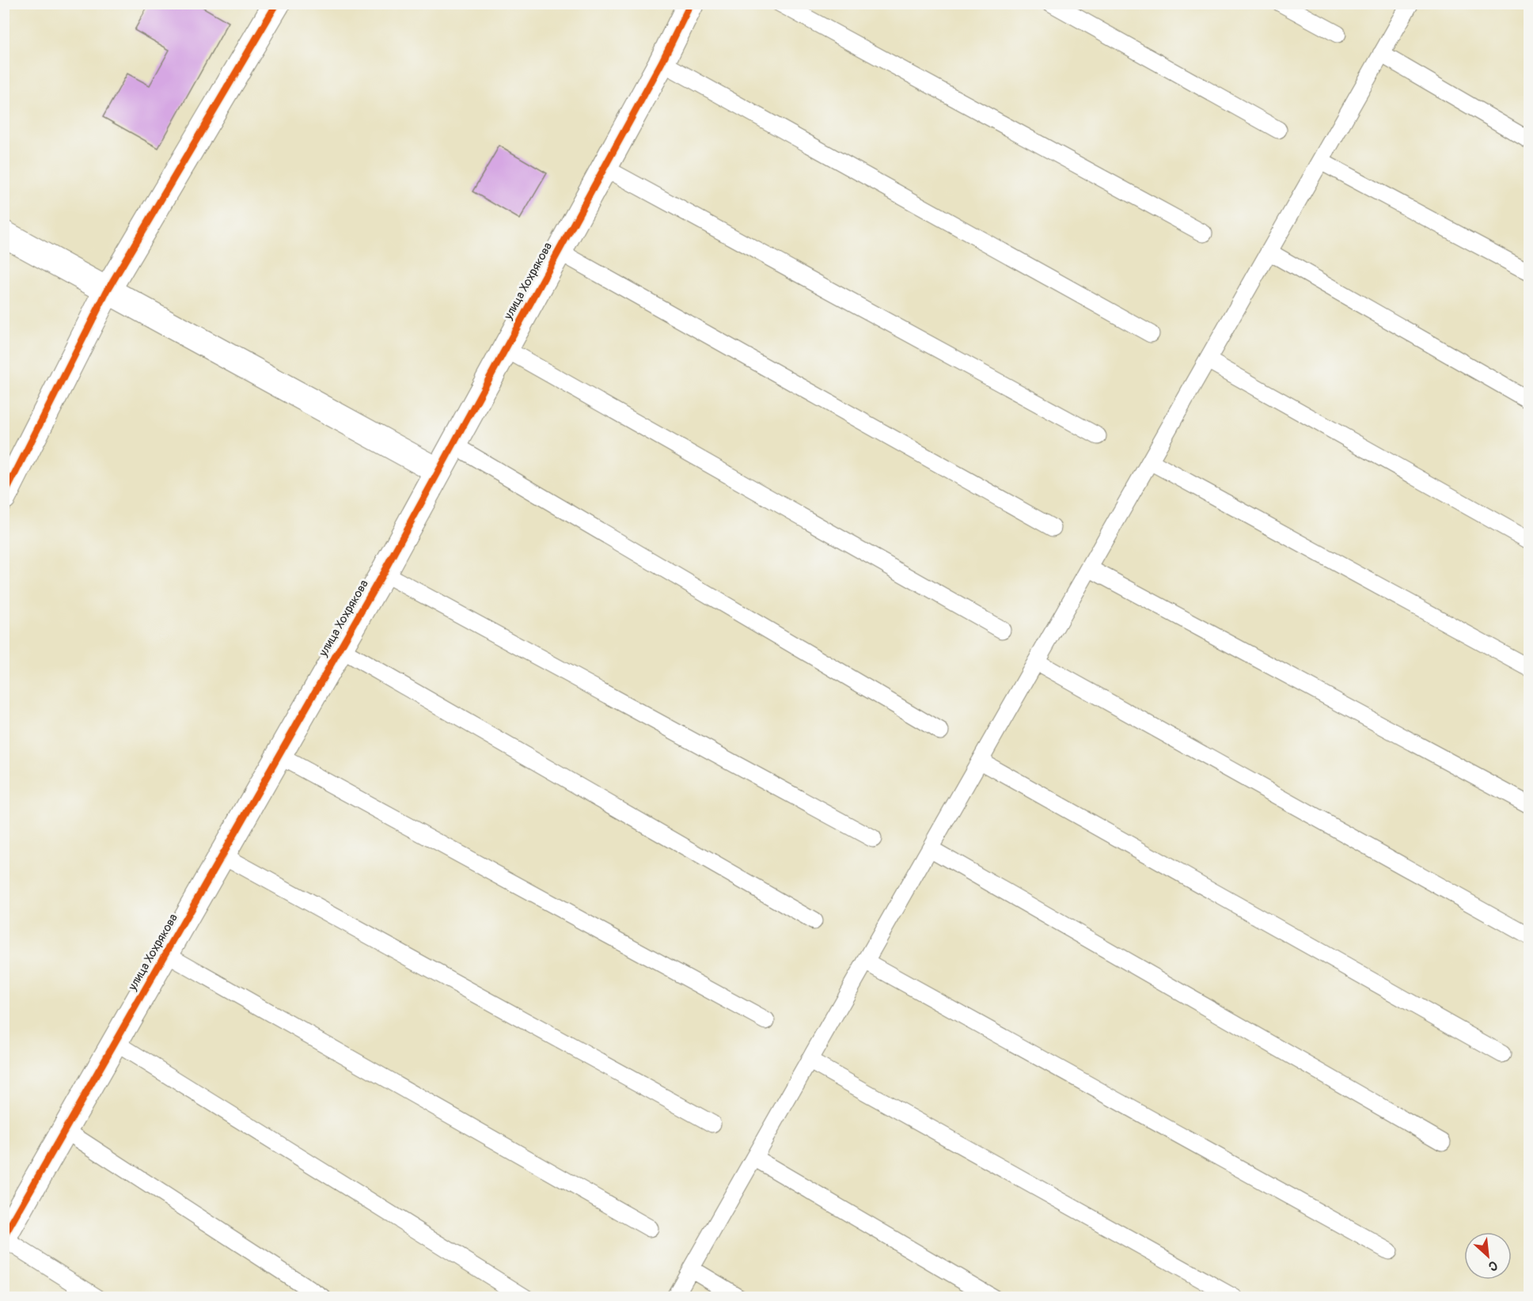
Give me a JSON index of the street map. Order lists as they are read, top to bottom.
{
  "streets": {
    "street": ["улица Хохрякова"]
  },
  "north": "bottom right"
}
